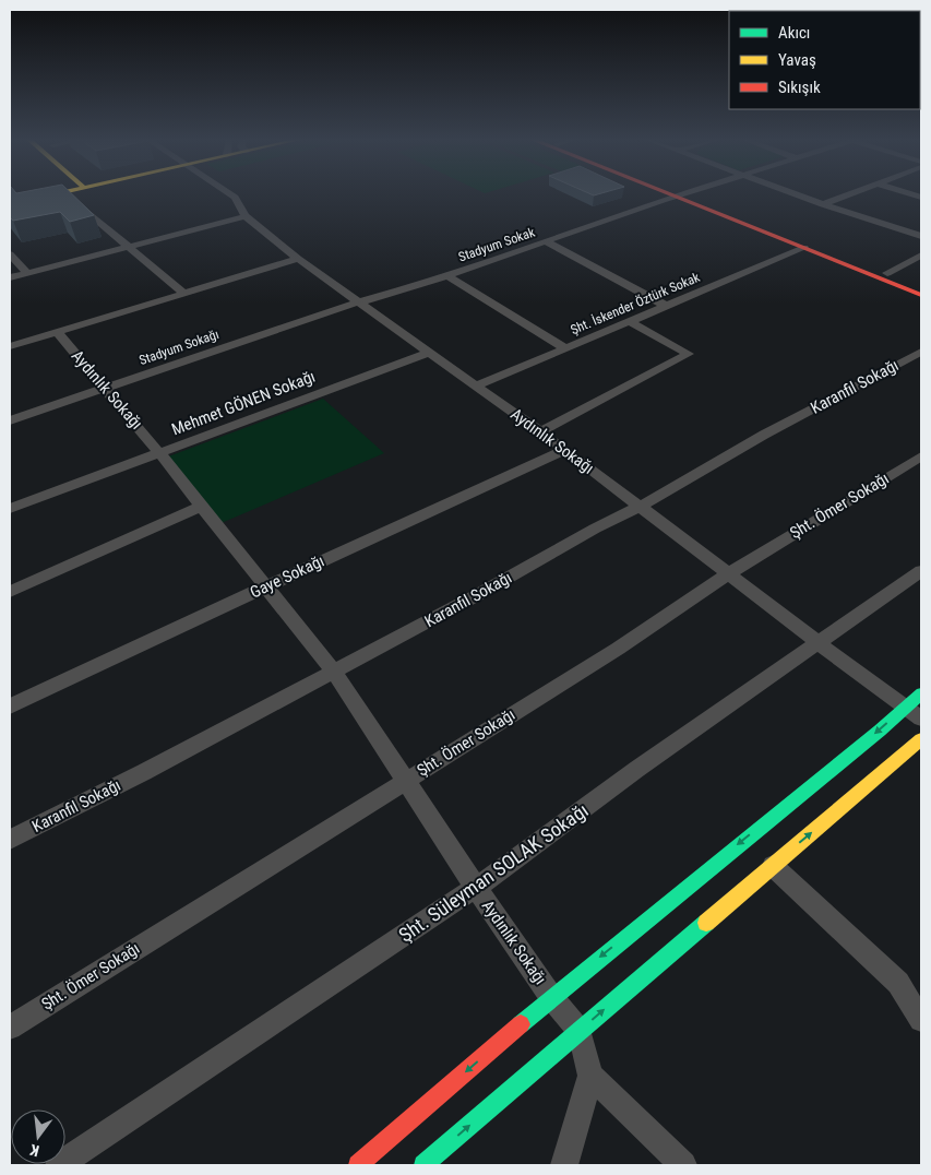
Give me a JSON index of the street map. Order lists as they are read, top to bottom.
{
  "streets": {
    "street": [
      "Stadyum Sokak",
      "Şht. İskender Öztürk Sokak",
      "Stadyum Sokağı",
      "Karanfil Sokağı",
      "Aydınlık Sokağı",
      "Mehmet GÖNEN Sokağı",
      "Şht. Ömer Sokağı",
      "Gaye Sokağı",
      "Şht. Süleyman SOLAK Sokağı"
    ]
  },
  "crossings": [
    ["Stadyum Sokak", "Stadyum Sokağı"],
    ["Stadyum Sokak", "Aydınlık Sokağı"],
    ["Şht. İskender Öztürk Sokak", "Aydınlık Sokağı"],
    ["Stadyum Sokağı", "Aydınlık Sokağı"],
    ["Karanfil Sokağı", "Aydınlık Sokağı"],
    ["Aydınlık Sokağı", "Mehmet GÖNEN Sokağı"],
    ["Aydınlık Sokağı", "Şht. Ömer Sokağı"],
    ["Aydınlık Sokağı", "Gaye Sokağı"],
    ["Aydınlık Sokağı", "Şht. Süleyman SOLAK Sokağı"]
  ],
  "legend": ["Akıcı", "Yavaş", "Sıkışık"],
  "north": "bottom"
}
